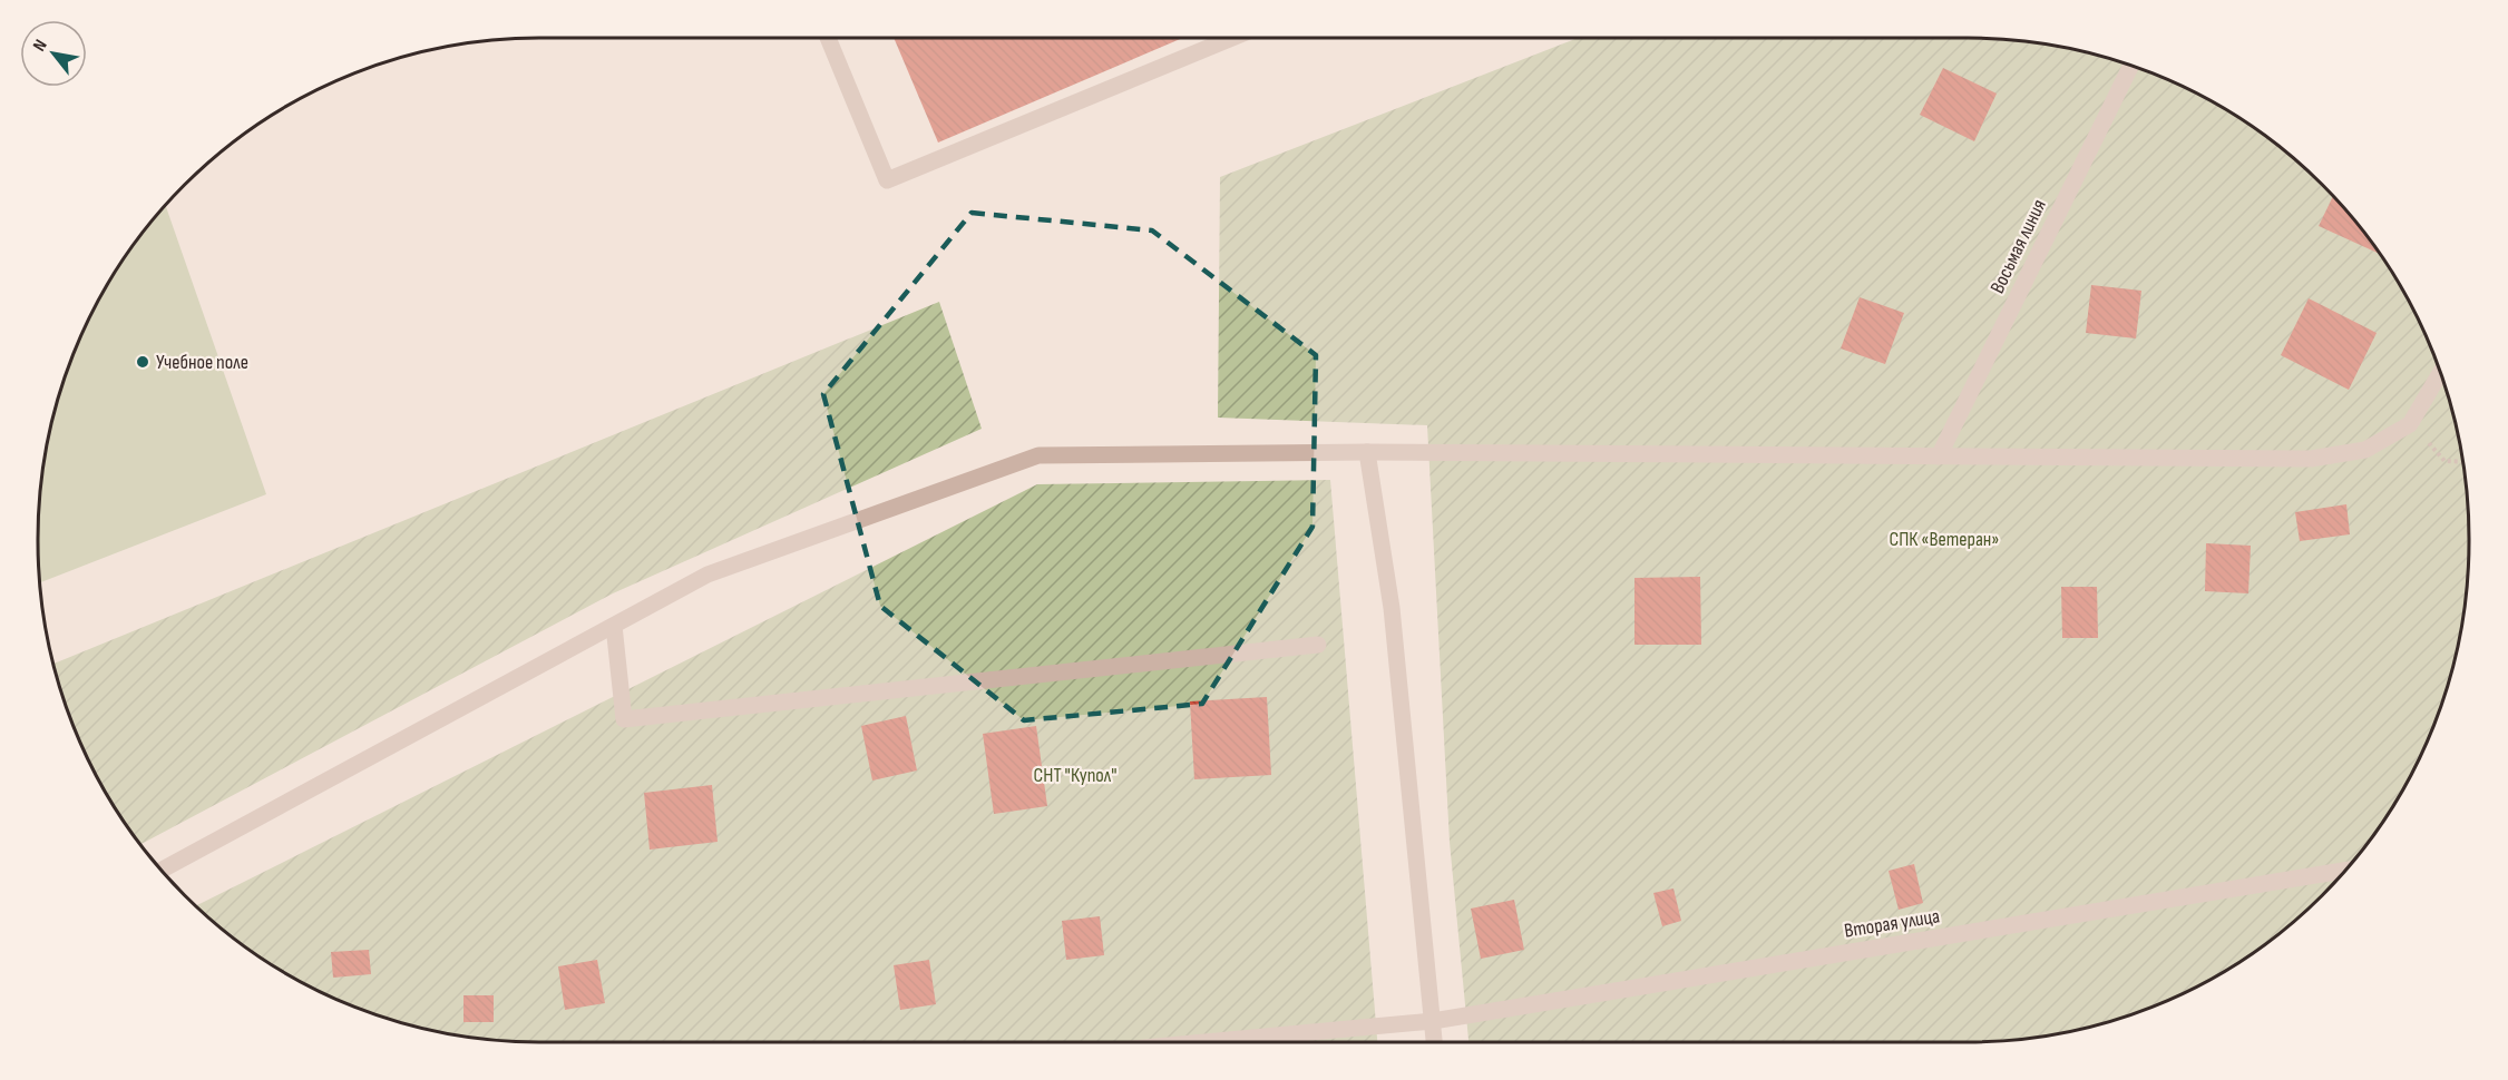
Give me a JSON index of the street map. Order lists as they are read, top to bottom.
{
  "streets": {
    "street": ["Восьмая линия", "Вторая улица"]
  },
  "parks": ["СПК «Ветеран»", "СНТ \"Купол\""],
  "places": ["Учебное поле"],
  "north": "top left"
}
